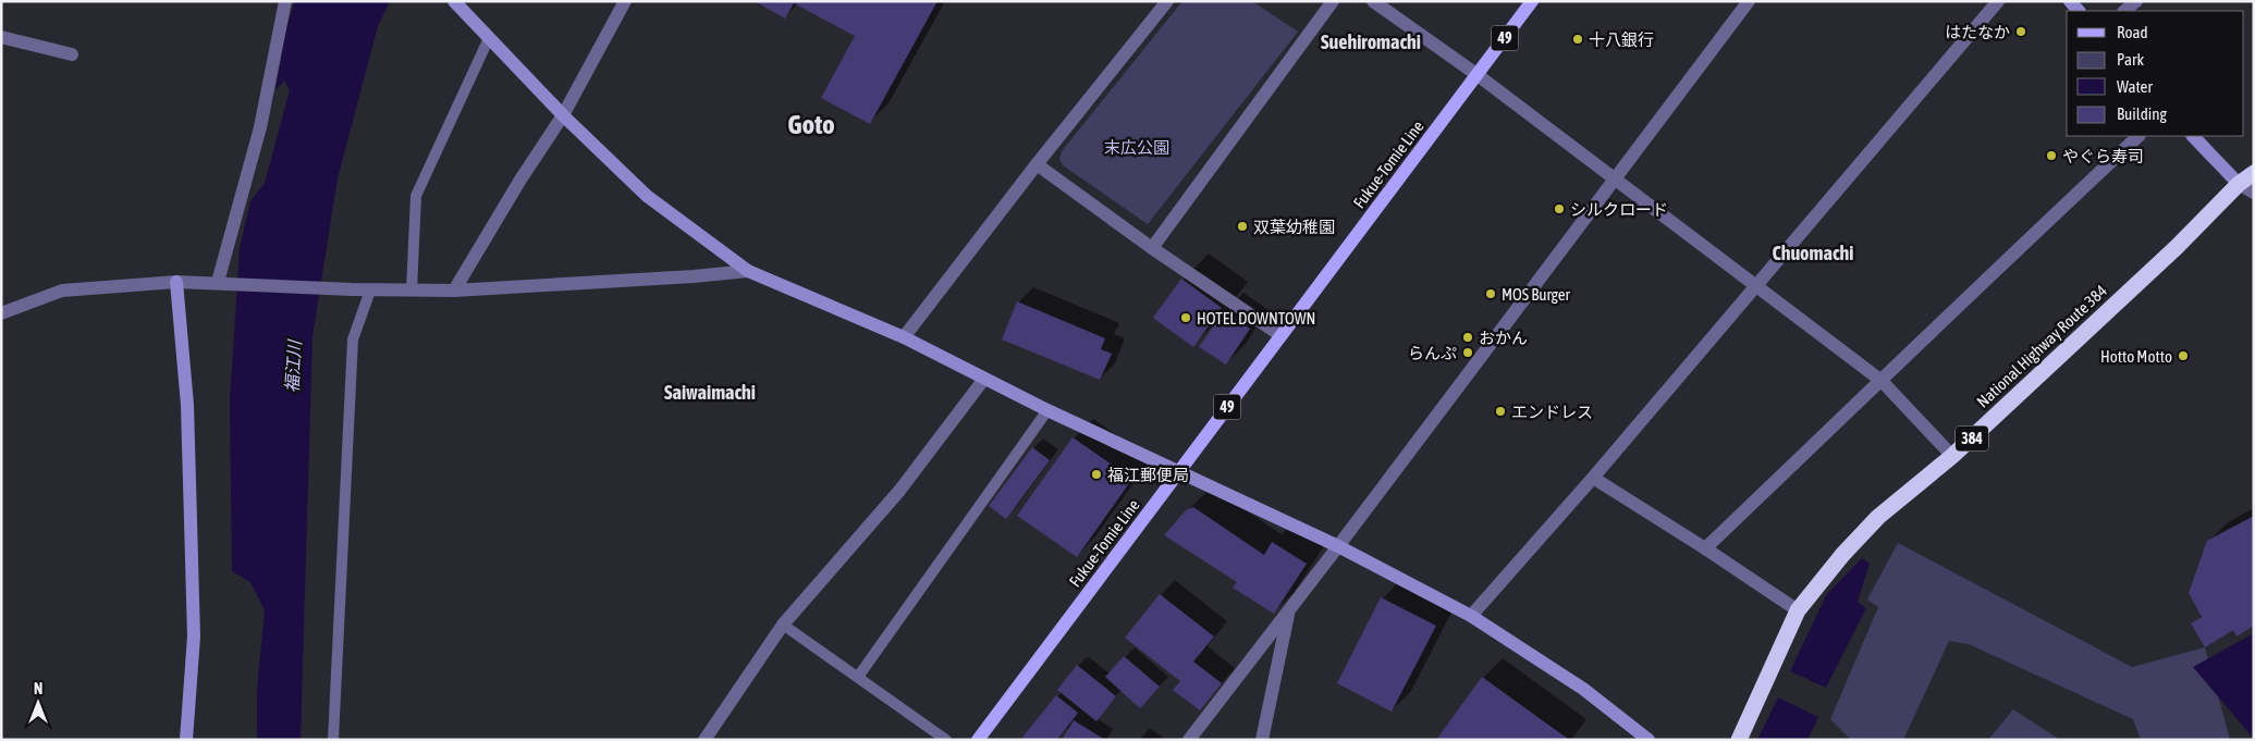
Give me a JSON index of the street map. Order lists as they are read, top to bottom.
{
  "streets": {
    "highway": ["National Highway Route 384", "384"],
    "main road": ["49", "Fukue-Tomie Line"]
  },
  "districts": [
    "Suehiromachi",
    "Goto",
    "Chuomachi",
    "Saiwaimachi"
  ],
  "water": ["福江川"],
  "parks": ["末広公園"],
  "places": [
    "はたなか",
    "十八銀行",
    "やぐら寿司",
    "シルクロード",
    "双葉幼稚園",
    "MOS Burger",
    "HOTEL DOWNTOWN",
    "おかん",
    "らんぷ",
    "Hotto Motto",
    "エンドレス",
    "福江郵便局"
  ],
  "legend": [
    "Road",
    "Park",
    "Water",
    "Building"
  ],
  "north": "top"
}
